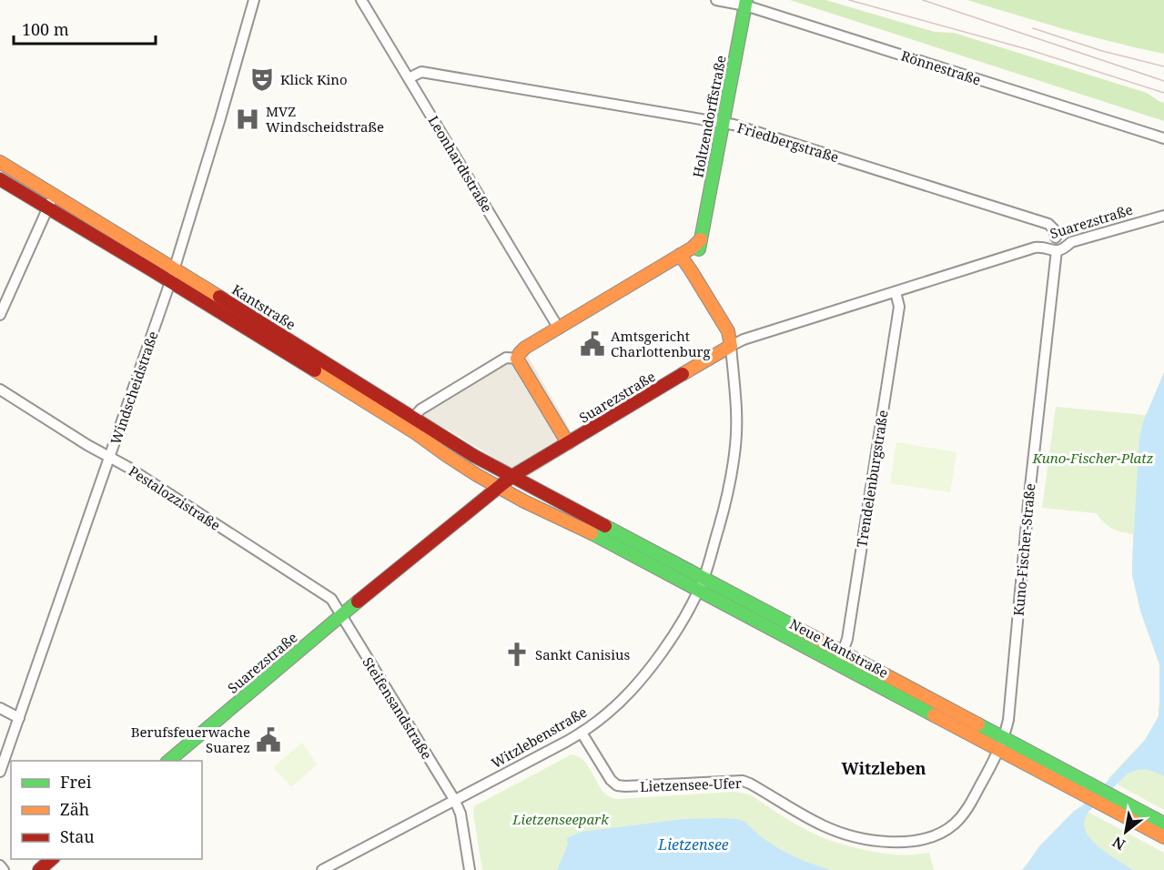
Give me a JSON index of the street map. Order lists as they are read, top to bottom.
{
  "streets": {
    "main road": [
      "Holtzendorffstraße",
      "Suarezstraße",
      "Kantstraße",
      "Neue Kantstraße",
      "Witzlebenstraße"
    ],
    "street": [
      "Rönnestraße",
      "Friedbergstraße",
      "Leonhardtstraße",
      "Windscheidstraße",
      "Trendelenburgstraße",
      "Pestalozzistraße",
      "Kuno-Fischer-Straße",
      "Steifensandstraße",
      "Lietzensee-Ufer"
    ]
  },
  "crossings": [
    ["Rönnestraße", "Holtzendorffstraße"],
    ["Holtzendorffstraße", "Friedbergstraße"],
    ["Holtzendorffstraße", "Witzlebenstraße"],
    ["Friedbergstraße", "Leonhardtstraße"],
    ["Suarezstraße", "Kantstraße"],
    ["Suarezstraße", "Trendelenburgstraße"],
    ["Suarezstraße", "Pestalozzistraße"],
    ["Suarezstraße", "Kuno-Fischer-Straße"],
    ["Suarezstraße", "Neue Kantstraße"],
    ["Suarezstraße", "Steifensandstraße"],
    ["Suarezstraße", "Witzlebenstraße"],
    ["Kantstraße", "Windscheidstraße"],
    ["Kantstraße", "Neue Kantstraße"],
    ["Windscheidstraße", "Pestalozzistraße"],
    ["Trendelenburgstraße", "Neue Kantstraße"],
    ["Pestalozzistraße", "Steifensandstraße"],
    ["Kuno-Fischer-Straße", "Neue Kantstraße"],
    ["Kuno-Fischer-Straße", "Lietzensee-Ufer"],
    ["Neue Kantstraße", "Witzlebenstraße"],
    ["Neue Kantstraße", "Lietzensee-Ufer"],
    ["Steifensandstraße", "Witzlebenstraße"],
    ["Witzlebenstraße", "Lietzensee-Ufer"]
  ],
  "districts": ["Witzleben"],
  "water": ["Lietzensee"],
  "parks": ["Kuno-Fischer-Platz", "Lietzenseepark"],
  "places": {
    "theatre": ["Klick Kino"],
    "hospital": ["MVZ Windscheidstraße"],
    "public building": ["Amtsgericht Charlottenburg", "Berufsfeuerwache Suarez"],
    "church": ["Sankt Canisius"]
  },
  "legend": ["Frei", "Zäh", "Stau"],
  "scale_bar": "100 m",
  "north": "bottom left"
}
